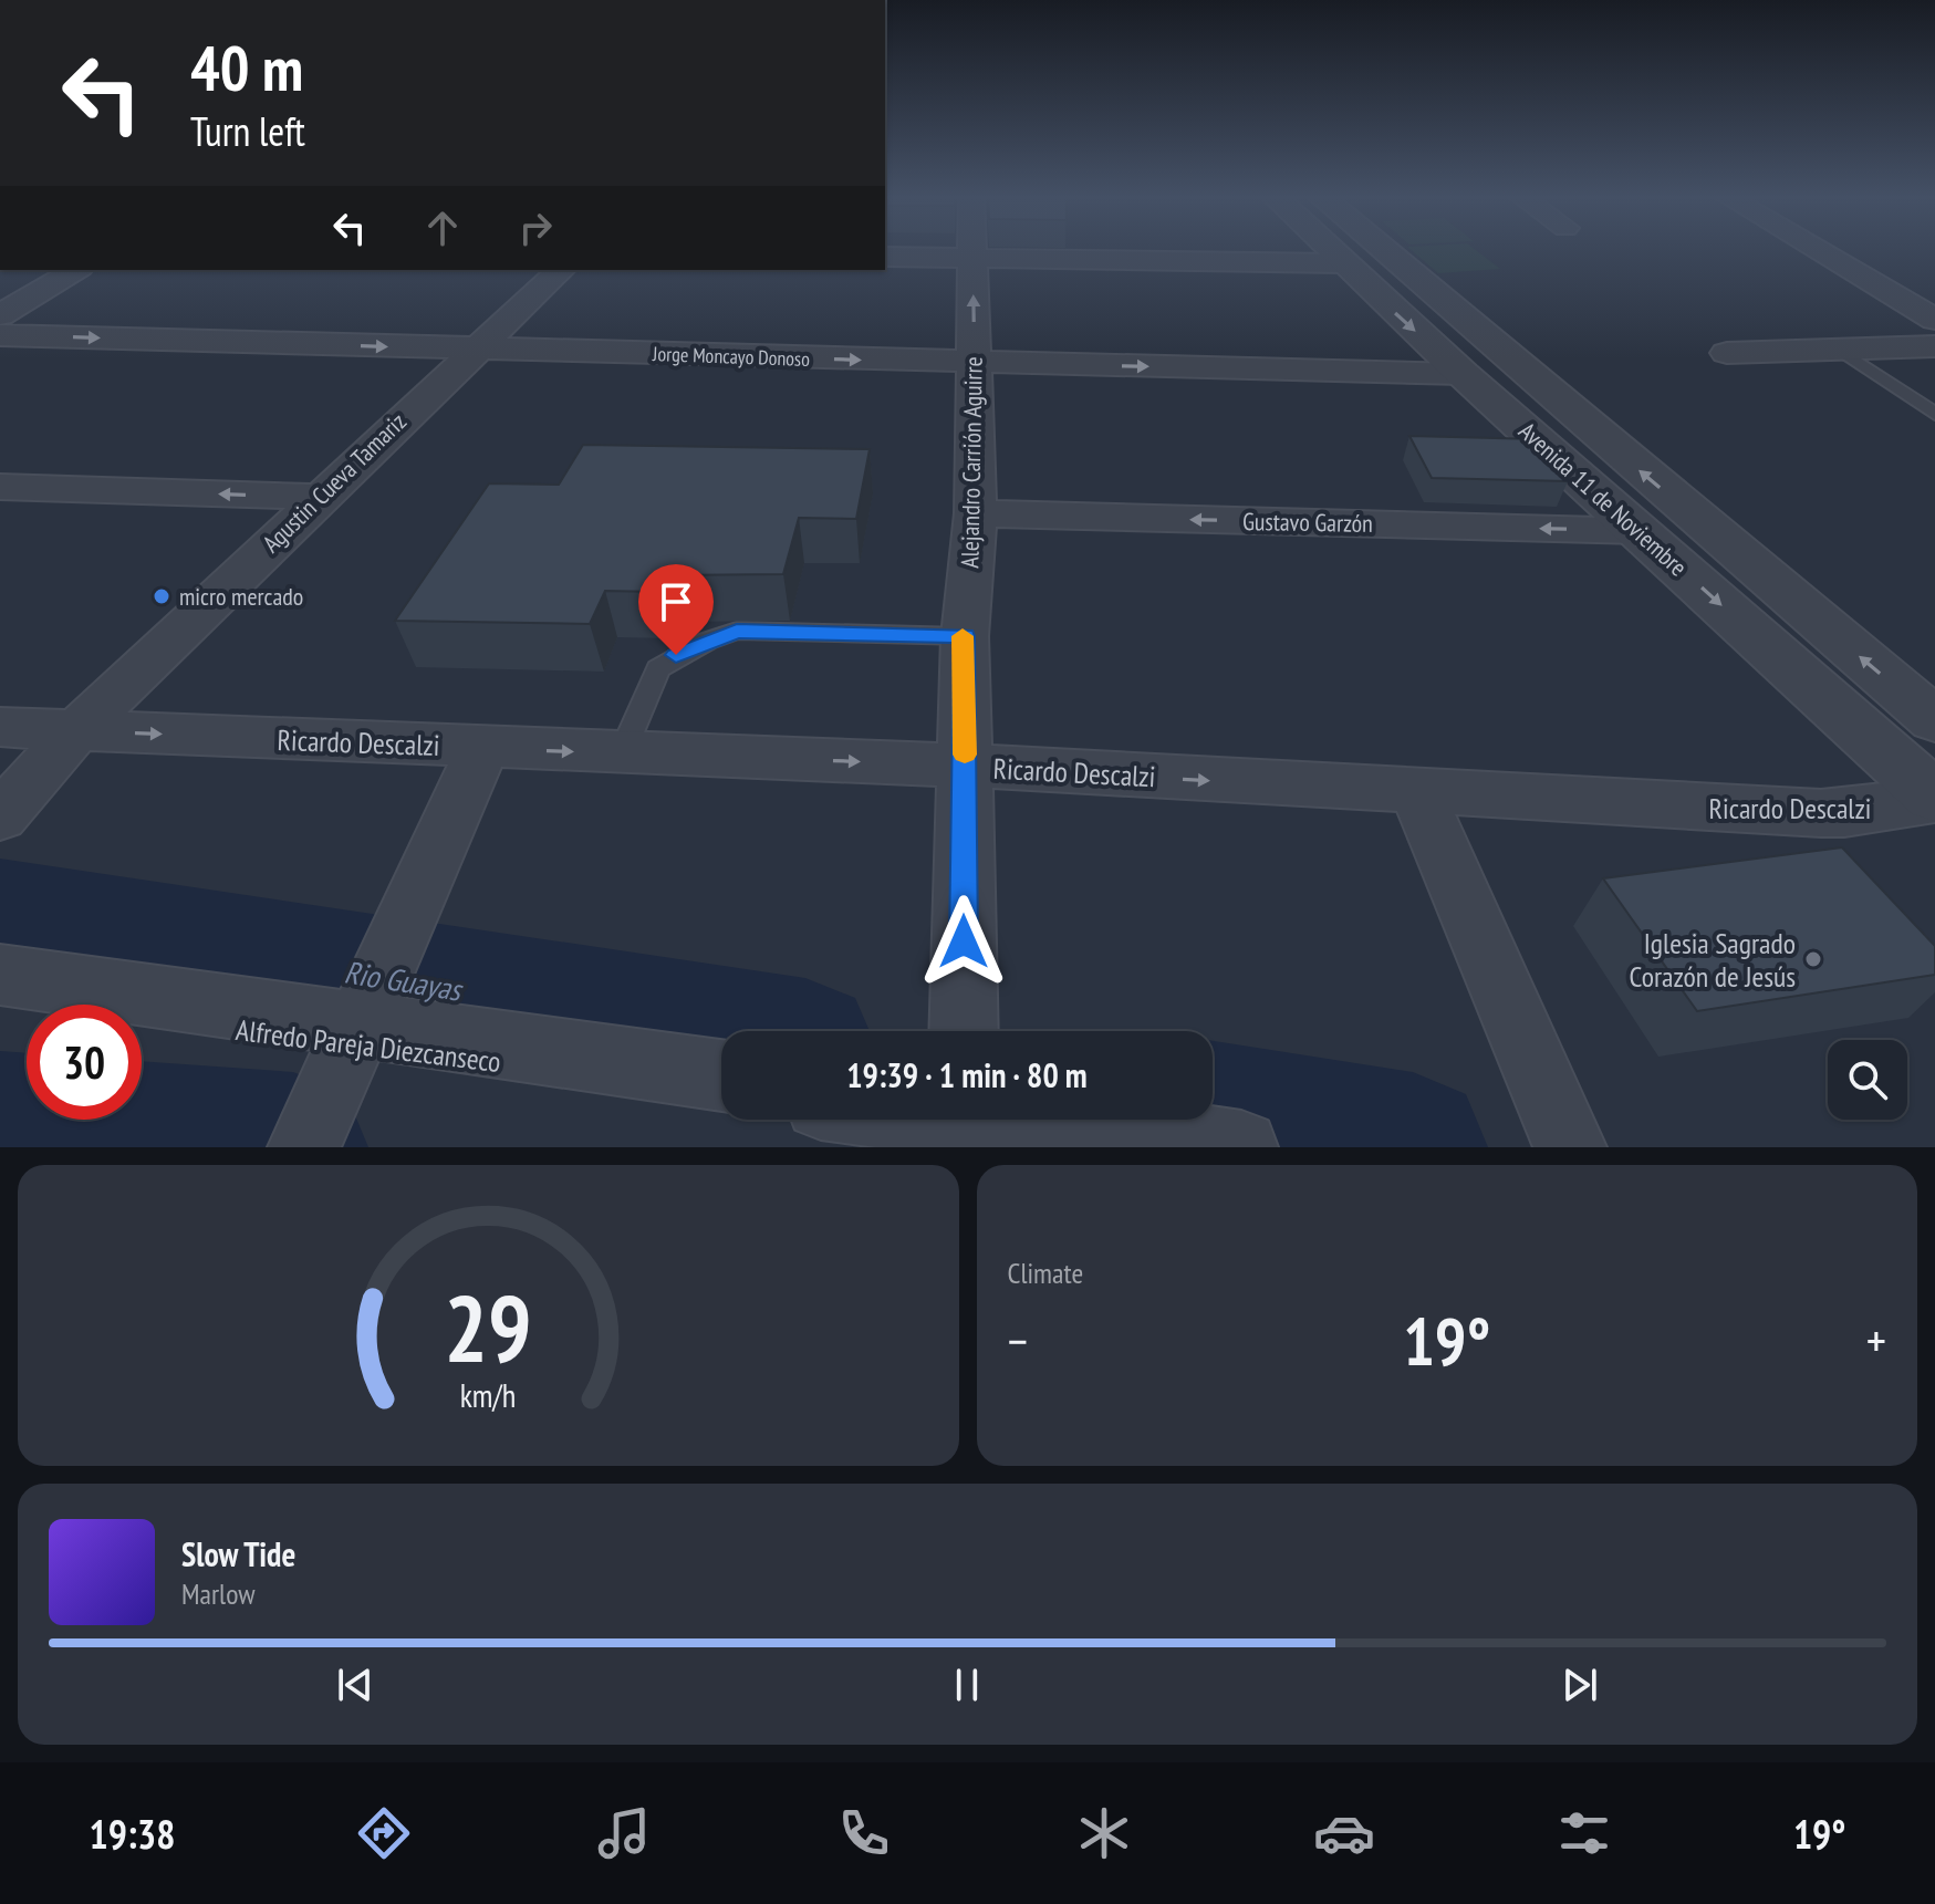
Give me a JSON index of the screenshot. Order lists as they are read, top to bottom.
{
  "streets": {
    "street": [
      "Jorge Moncayo Donoso",
      "Alejandro Carrión Aguirre",
      "Agustin Cueva Tamariz",
      "Avenida 11 de Noviembre",
      "Gustavo Garzón",
      "Ricardo Descalzi",
      "Alfredo Pareja Diezcanseco"
    ]
  },
  "crossings": [
    ["Jorge Moncayo Donoso", "Alejandro Carrión Aguirre"],
    ["Jorge Moncayo Donoso", "Agustin Cueva Tamariz"],
    ["Jorge Moncayo Donoso", "Avenida 11 de Noviembre"],
    ["Alejandro Carrión Aguirre", "Gustavo Garzón"],
    ["Alejandro Carrión Aguirre", "Ricardo Descalzi"],
    ["Agustin Cueva Tamariz", "Ricardo Descalzi"],
    ["Avenida 11 de Noviembre", "Gustavo Garzón"],
    ["Avenida 11 de Noviembre", "Ricardo Descalzi"]
  ],
  "water": ["Rio Guayas"],
  "places": ["micro mercado", "Iglesia Sagrado Corazón de Jesús"],
  "page": {
    "turn": ["40 m", "Turn left"],
    "limit": "30",
    "trip": "19:39 · 1 min · 80 m",
    "tile": "Climate",
    "heat": ["−", "19°", "+"],
    "song": ["Slow Tide", "Marlow"],
    "tabs": ["19:38", "19°"],
    "gauge": ["29", "km/h"]
  }
}
